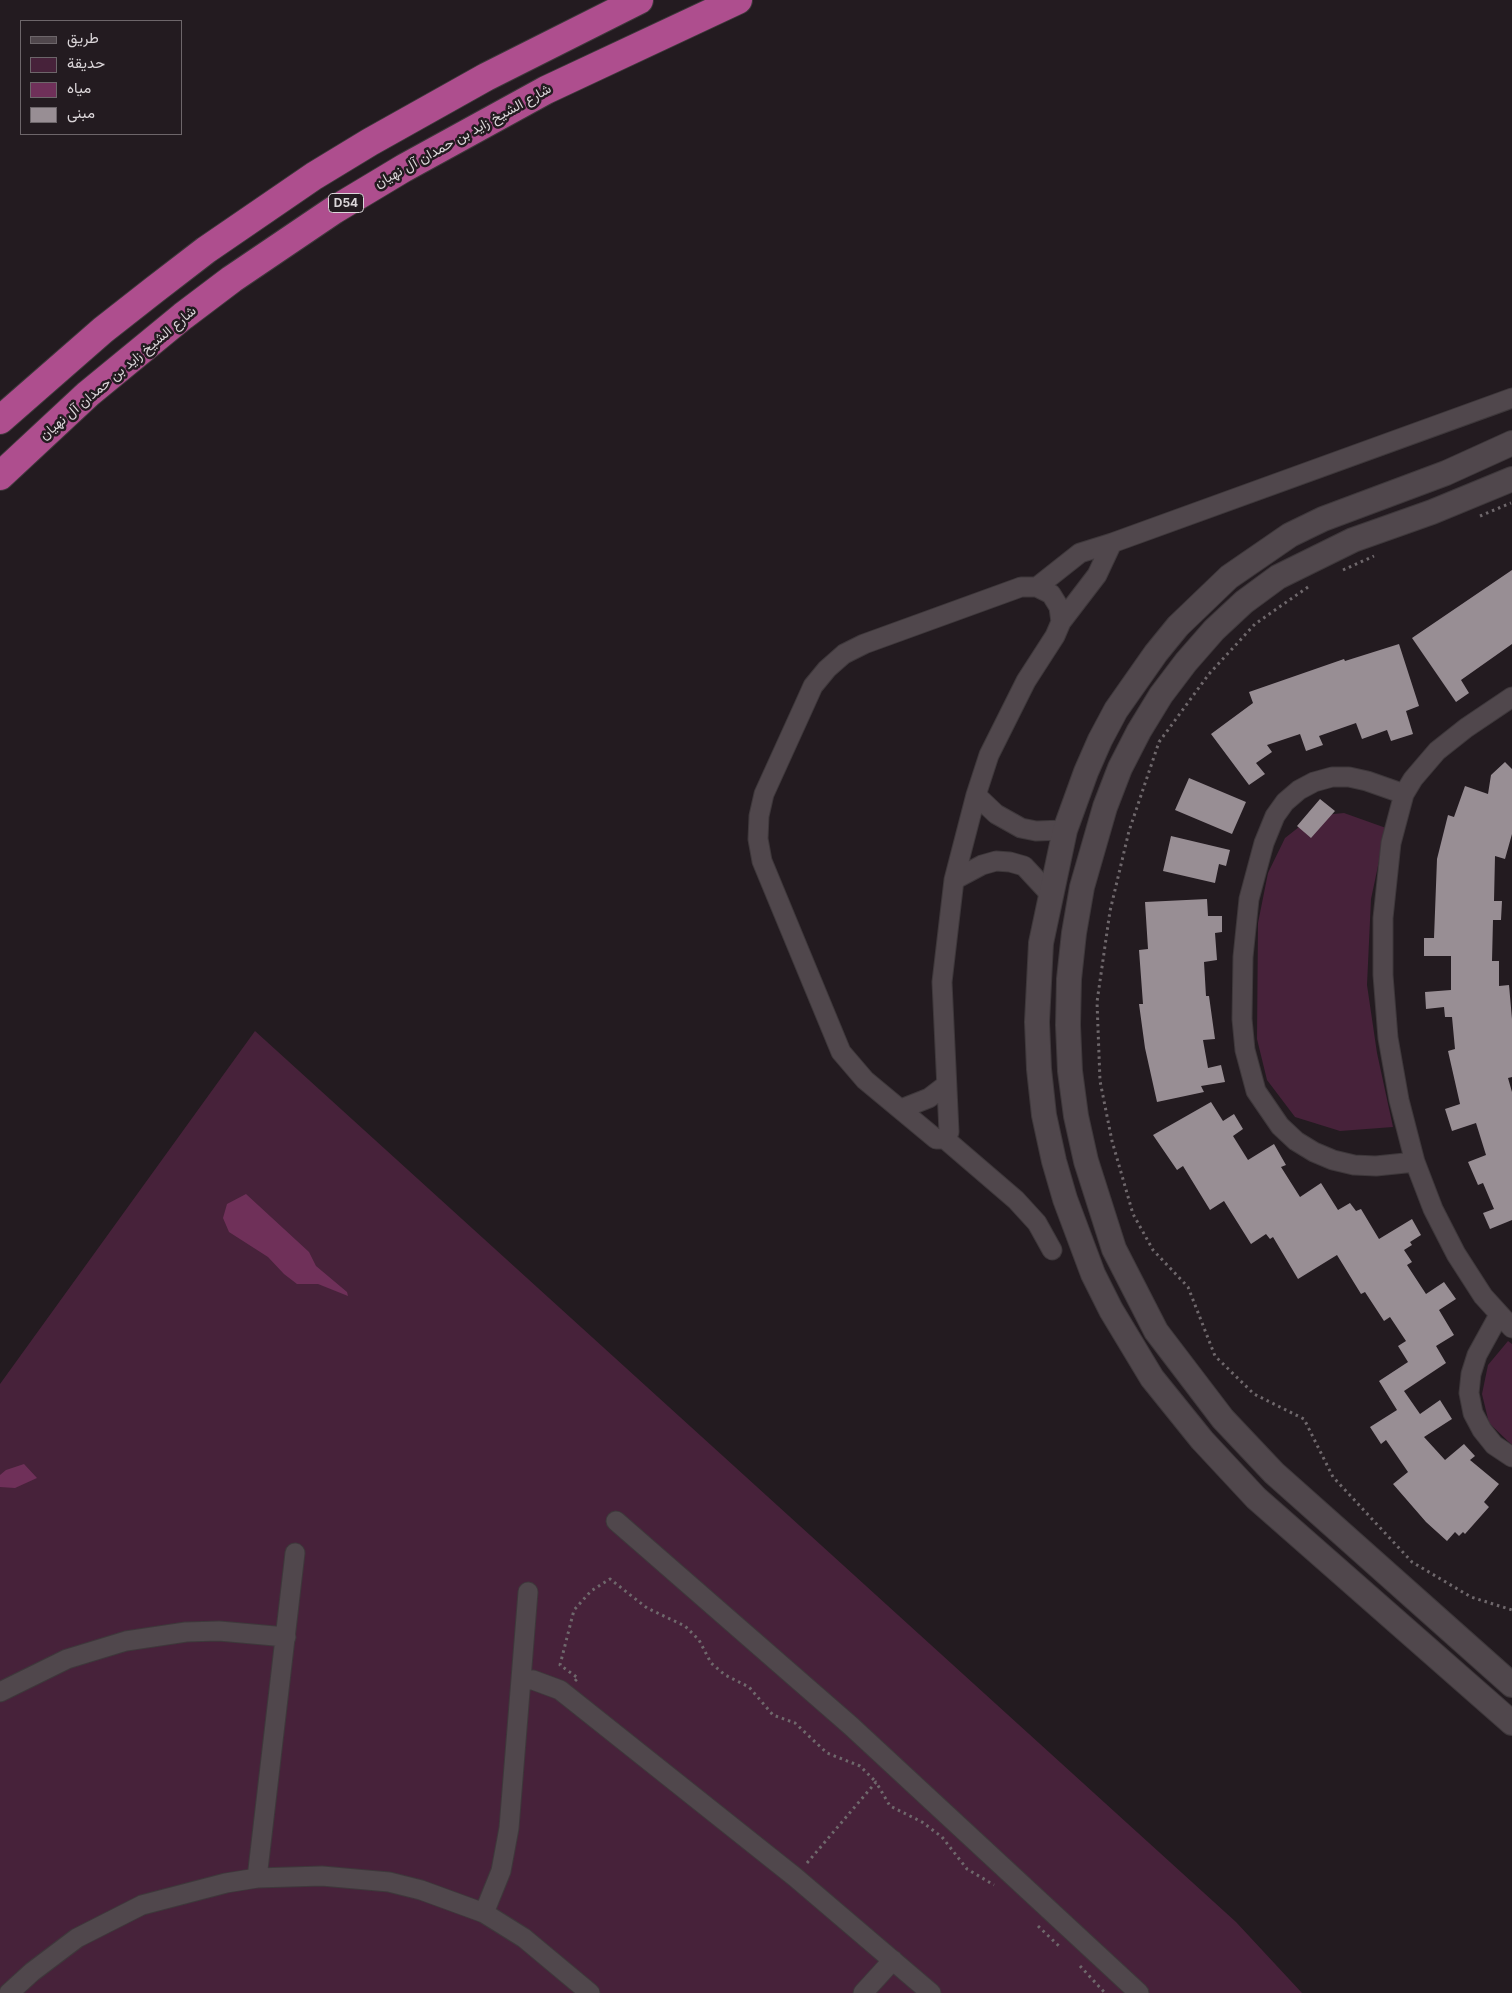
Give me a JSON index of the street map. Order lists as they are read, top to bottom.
{
  "streets": {
    "highway": ["شارع الشيخ زايد بن حمدان آل نهيان", "D54"]
  },
  "legend": [
    "طريق",
    "حديقة",
    "مياه",
    "مبنى"
  ]
}
